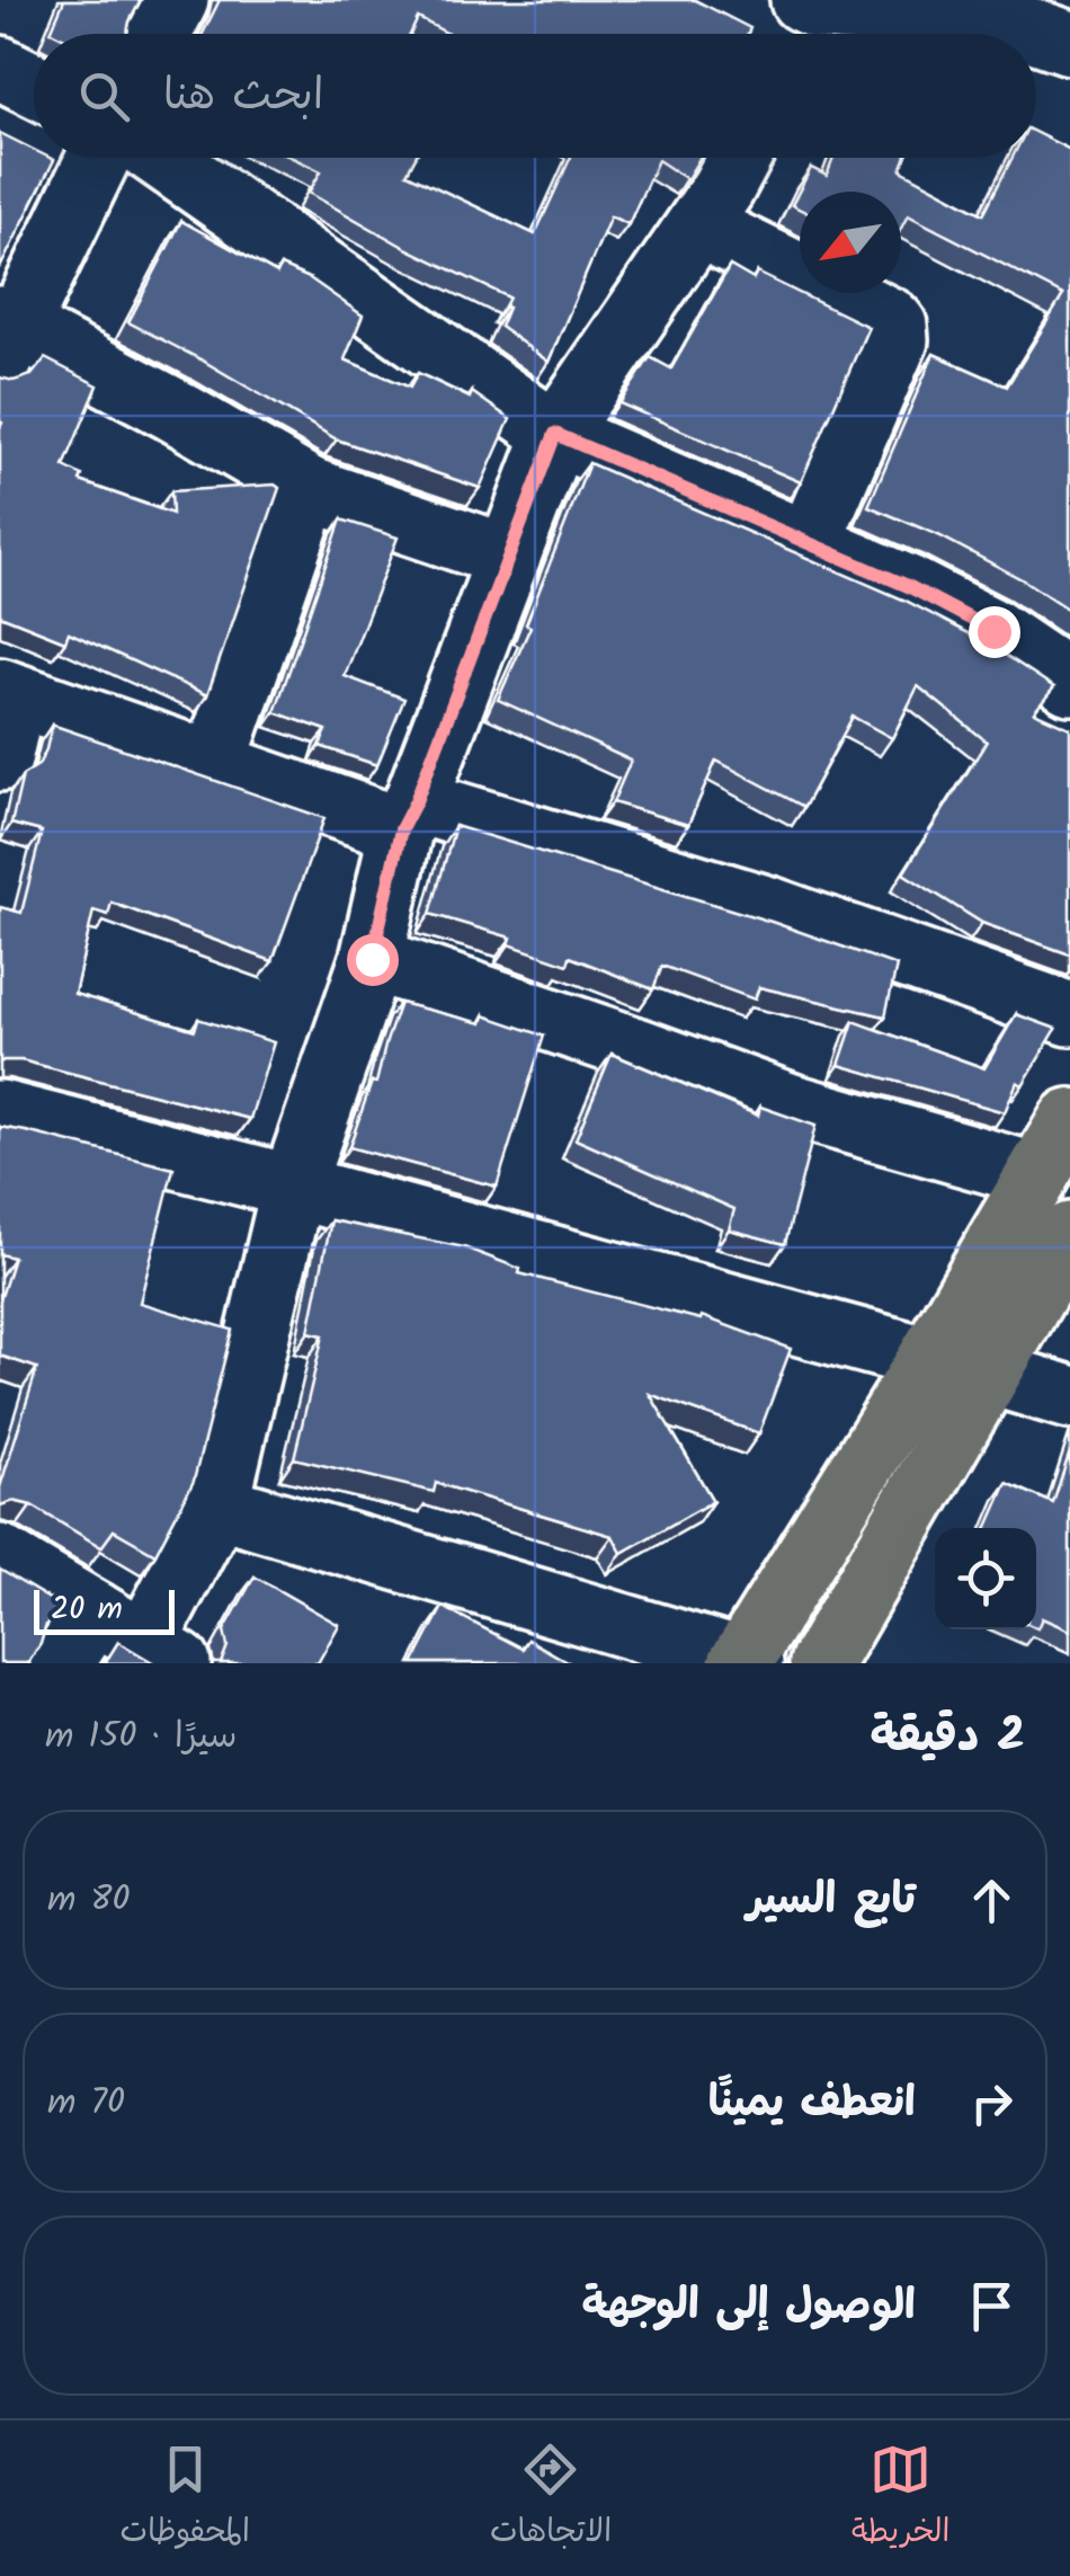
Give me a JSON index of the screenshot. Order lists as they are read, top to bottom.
{
  "scale_bar": "20 m",
  "north": "bottom left",
  "page": {
    "search": "ابحث هنا",
    "scale": "20 m",
    "heading": ["2 دقيقة", "سيرًا · 150 m"],
    "list": [
      ["تابع السير", "80 m"],
      ["انعطف يمينًا", "70 m"],
      "الوصول إلى الوجهة"
    ],
    "nav": ["الخريطة", "الاتجاهات", "المحفوظات"]
  }
}
